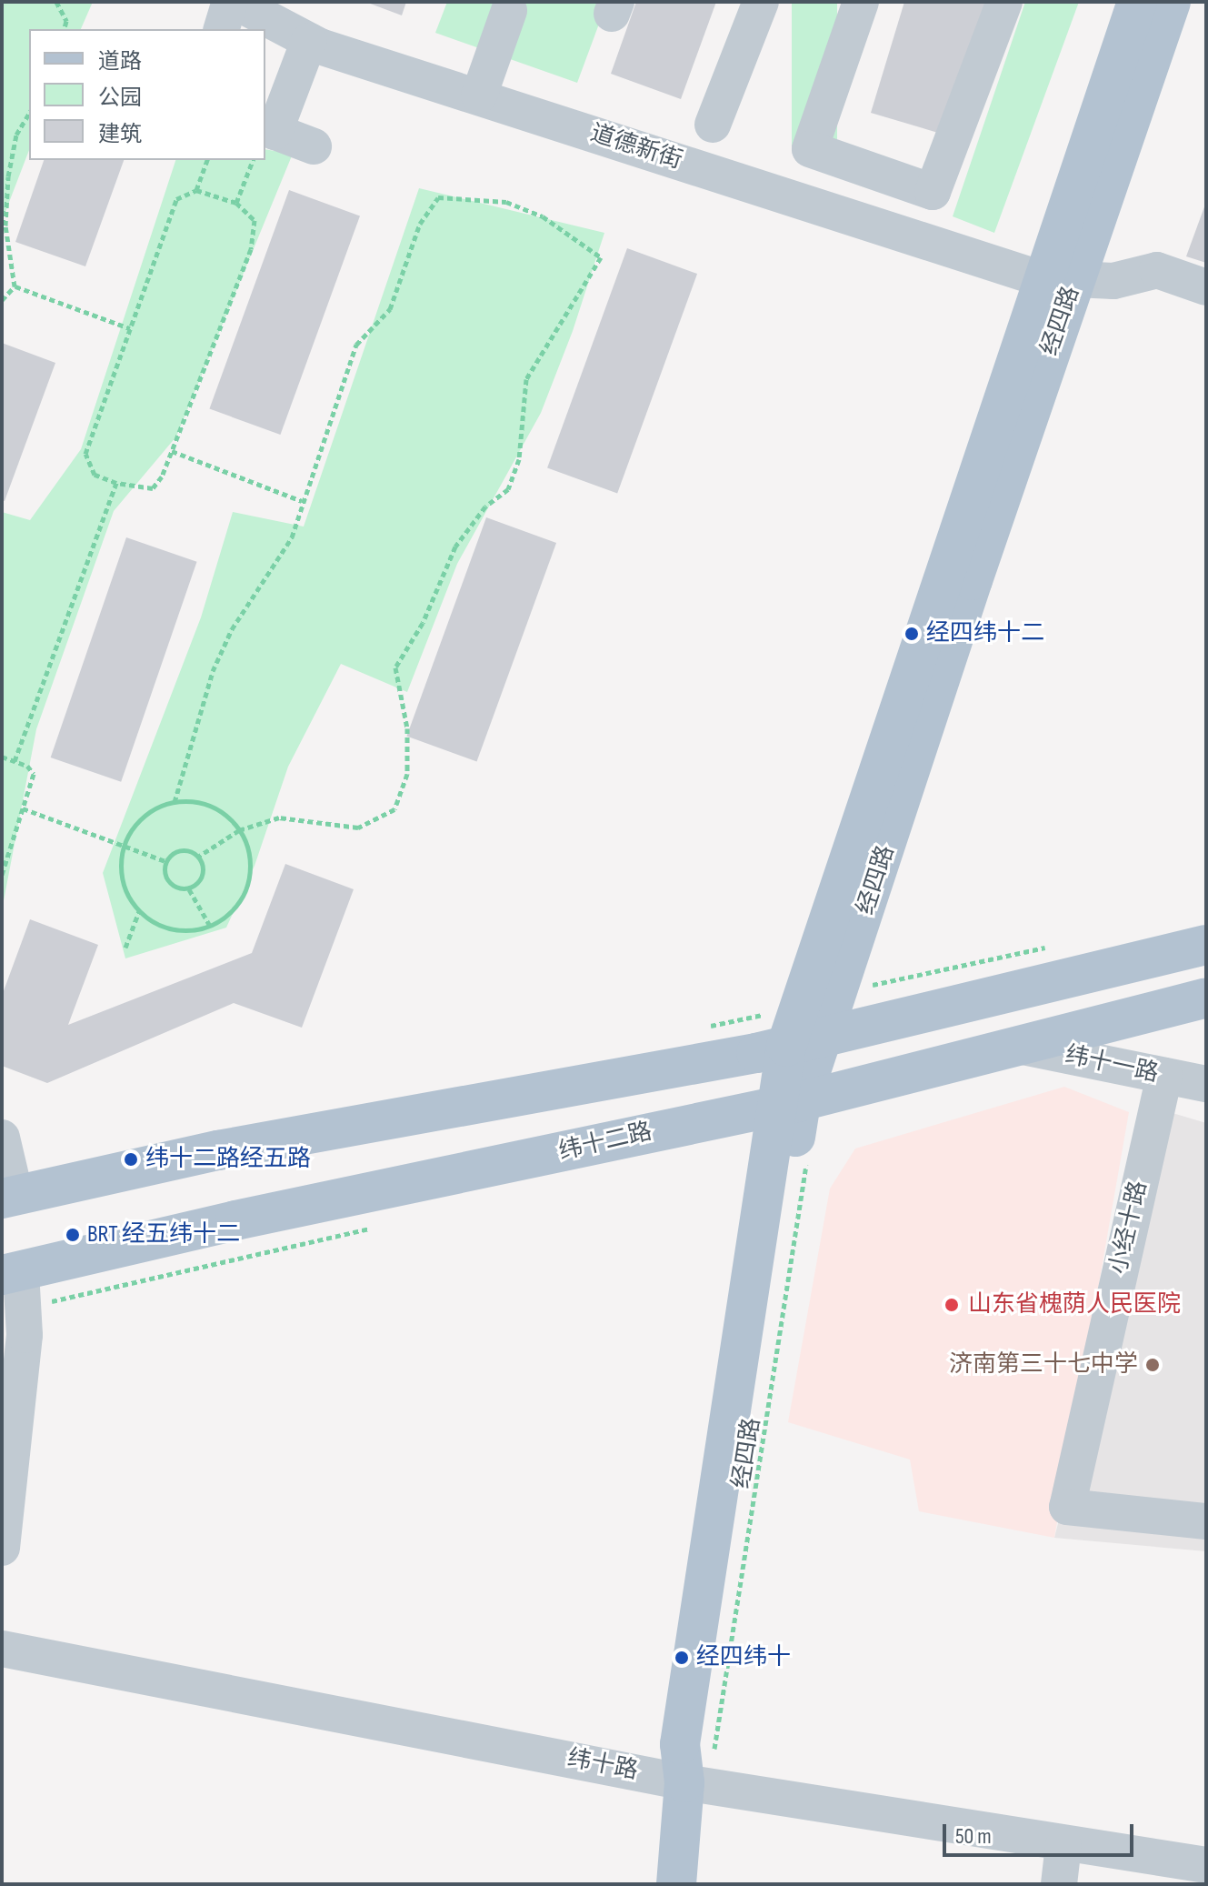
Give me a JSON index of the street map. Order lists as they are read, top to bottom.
{
  "streets": {
    "main road": ["经四路", "纬十二路"],
    "street": [
      "道德新街",
      "纬十一路",
      "小经十路",
      "纬十路"
    ]
  },
  "crossings": [
    ["道德新街", "经四路"],
    ["经四路", "纬十二路"],
    ["经四路", "纬十路"],
    ["纬十一路", "纬十二路"],
    ["纬十一路", "小经十路"]
  ],
  "places": [
    "经四纬十二",
    "纬十二路经五路",
    "BRT 经五纬十二",
    "山东省槐荫人民医院",
    "济南第三十七中学",
    "经四纬十"
  ],
  "legend": ["道路", "公园", "建筑"],
  "scale_bar": "50 m"
}
